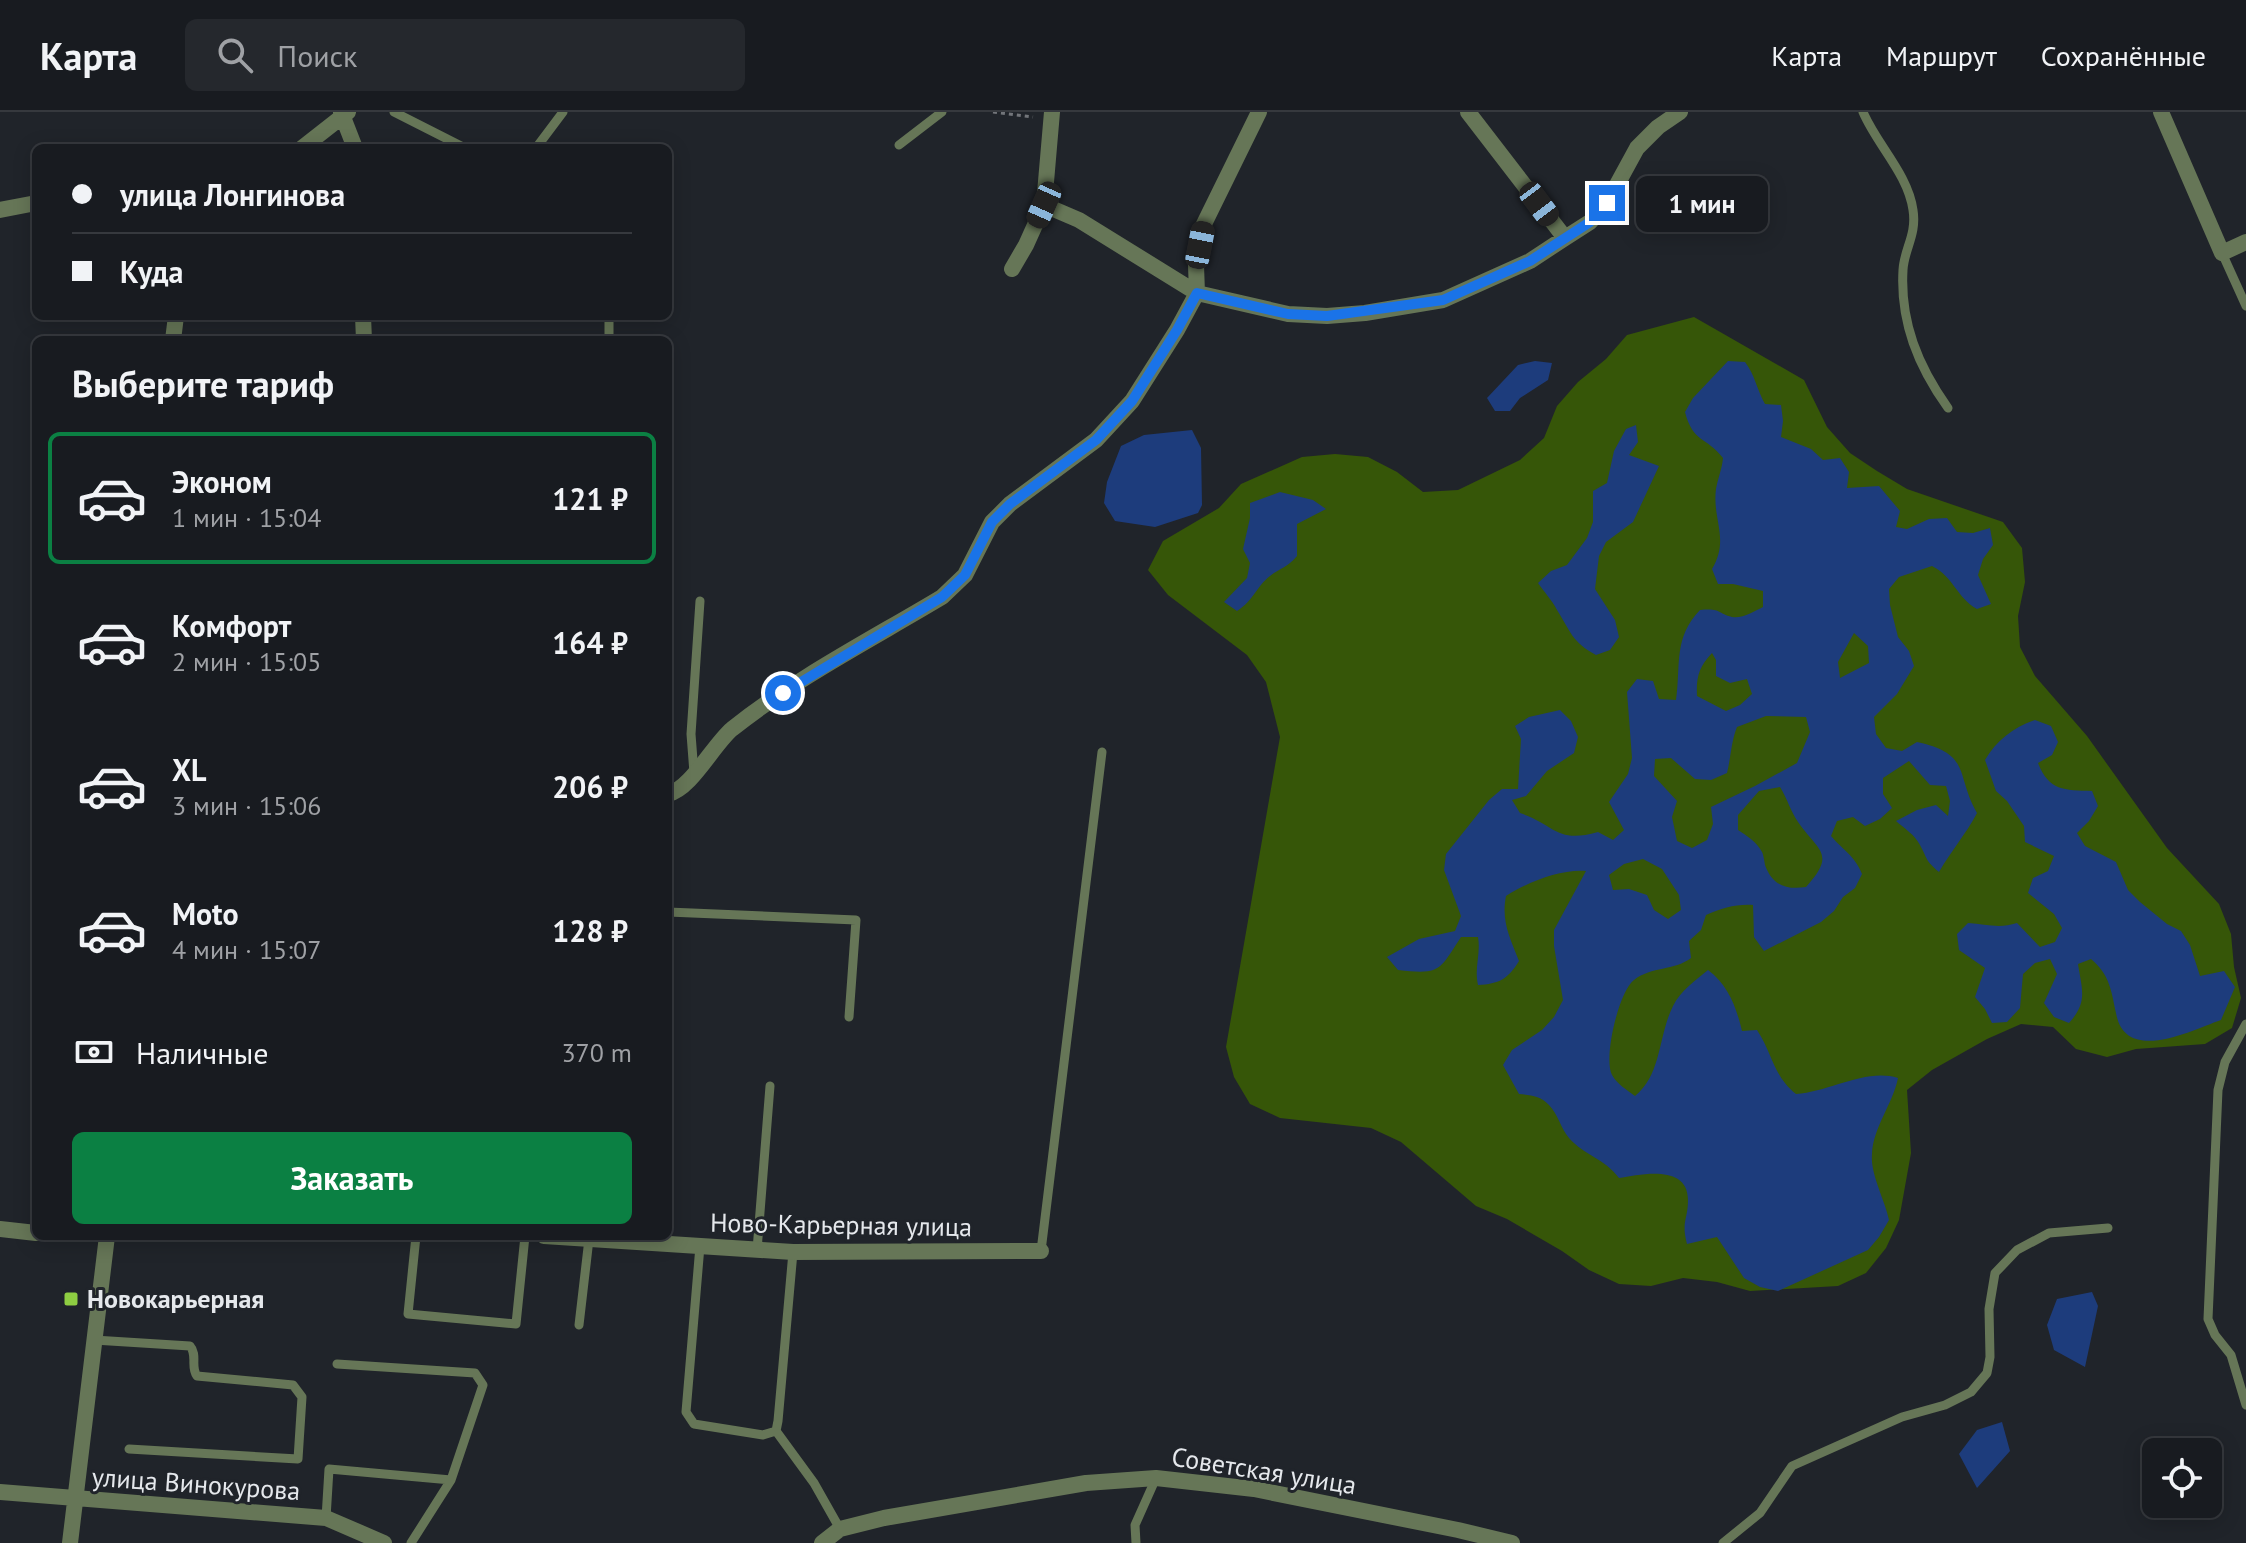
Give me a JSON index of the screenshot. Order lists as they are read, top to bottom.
{
  "streets": {
    "street": ["Ново-Карьерная улица", "Советская улица", "улица Винокурова"]
  },
  "places": {
    "transit": ["Новокарьерная"]
  },
  "page": {
    "header": "Карта",
    "search": "Поиск",
    "nav": ["Карта", "Маршрут", "Сохранённые"],
    "banner": ["улица Лонгинова", "Куда"],
    "bubble": "1 мин",
    "heading": "Выберите тариф",
    "list": [
      {
        "name": "Эконом",
        "note": "1 мин · 15:04",
        "value": "121 ₽"
      },
      {
        "name": "Комфорт",
        "note": "2 мин · 15:05",
        "value": "164 ₽"
      },
      {
        "name": "XL",
        "note": "3 мин · 15:06",
        "value": "206 ₽"
      },
      {
        "name": "Moto",
        "note": "4 мин · 15:07",
        "value": "128 ₽"
      }
    ],
    "pay": ["Наличные", "370 m"],
    "buttons": "Заказать"
  }
}
